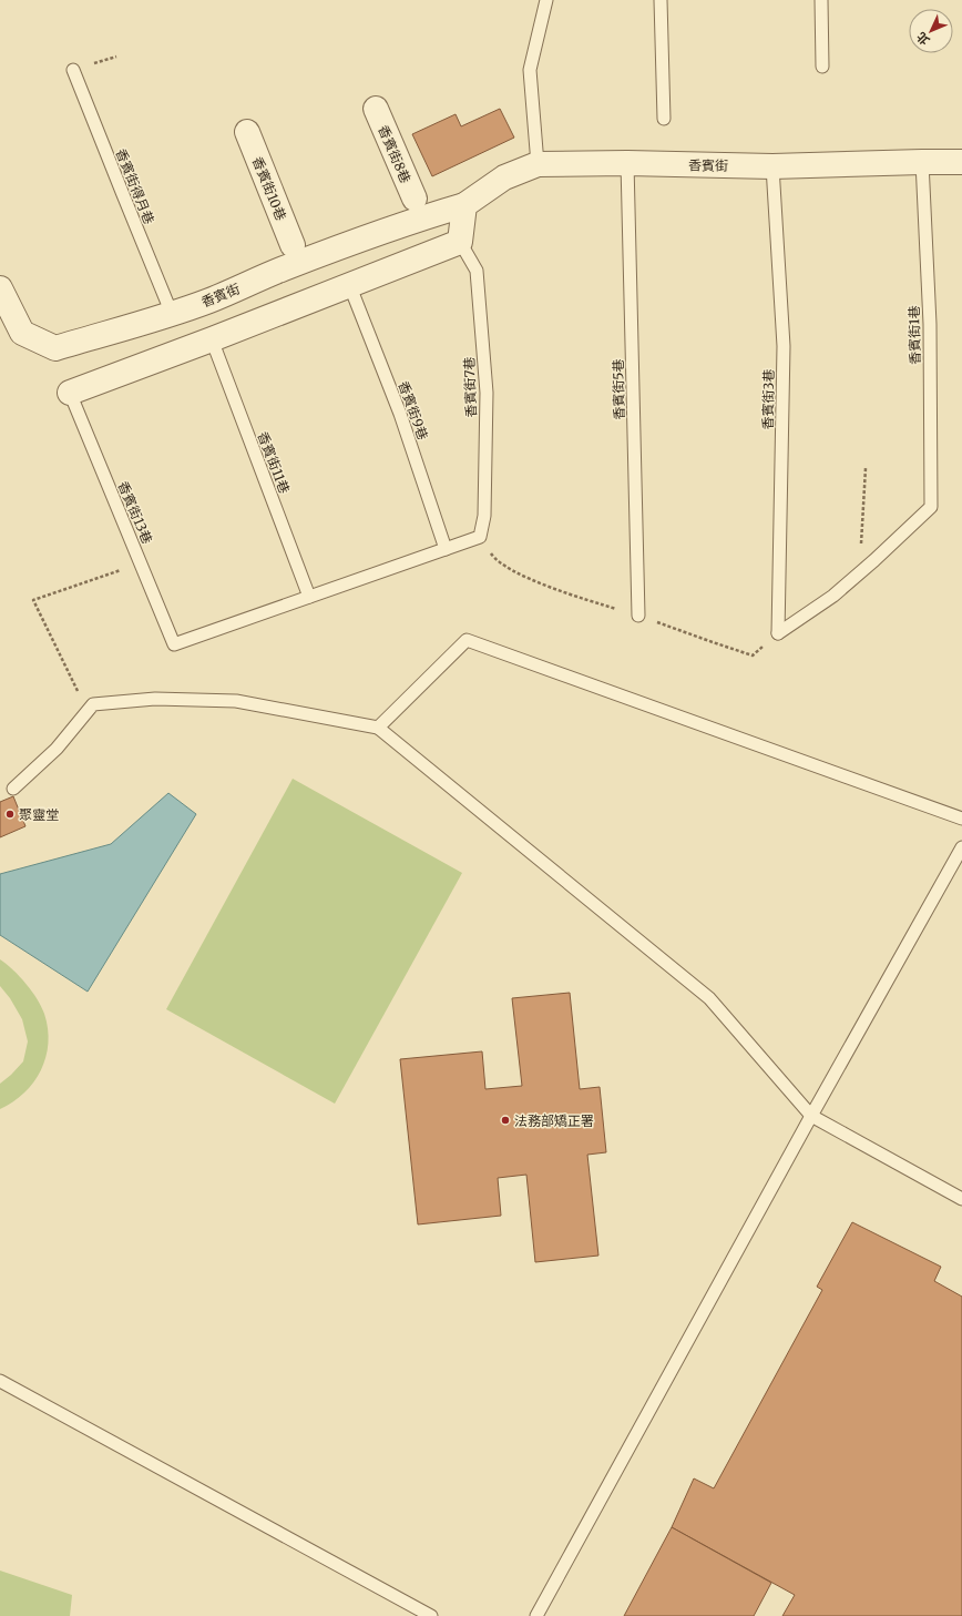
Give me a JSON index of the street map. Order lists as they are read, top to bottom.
{
  "streets": {
    "street": ["香賓街8巷", "香賓街", "香賓街10巷"],
    "lane": [
      "香賓街得月巷",
      "香賓街1巷",
      "香賓街7巷",
      "香賓街5巷",
      "香賓街3巷",
      "香賓街9巷",
      "香賓街11巷",
      "香賓街13巷"
    ]
  },
  "crossings": [
    ["香賓街", "香賓街得月巷"],
    ["香賓街", "香賓街1巷"],
    ["香賓街", "香賓街5巷"],
    ["香賓街", "香賓街3巷"],
    ["香賓街11巷", "香賓街13巷"]
  ],
  "places": ["聚靈堂", "法務部矯正署"],
  "north": "bottom left"
}
